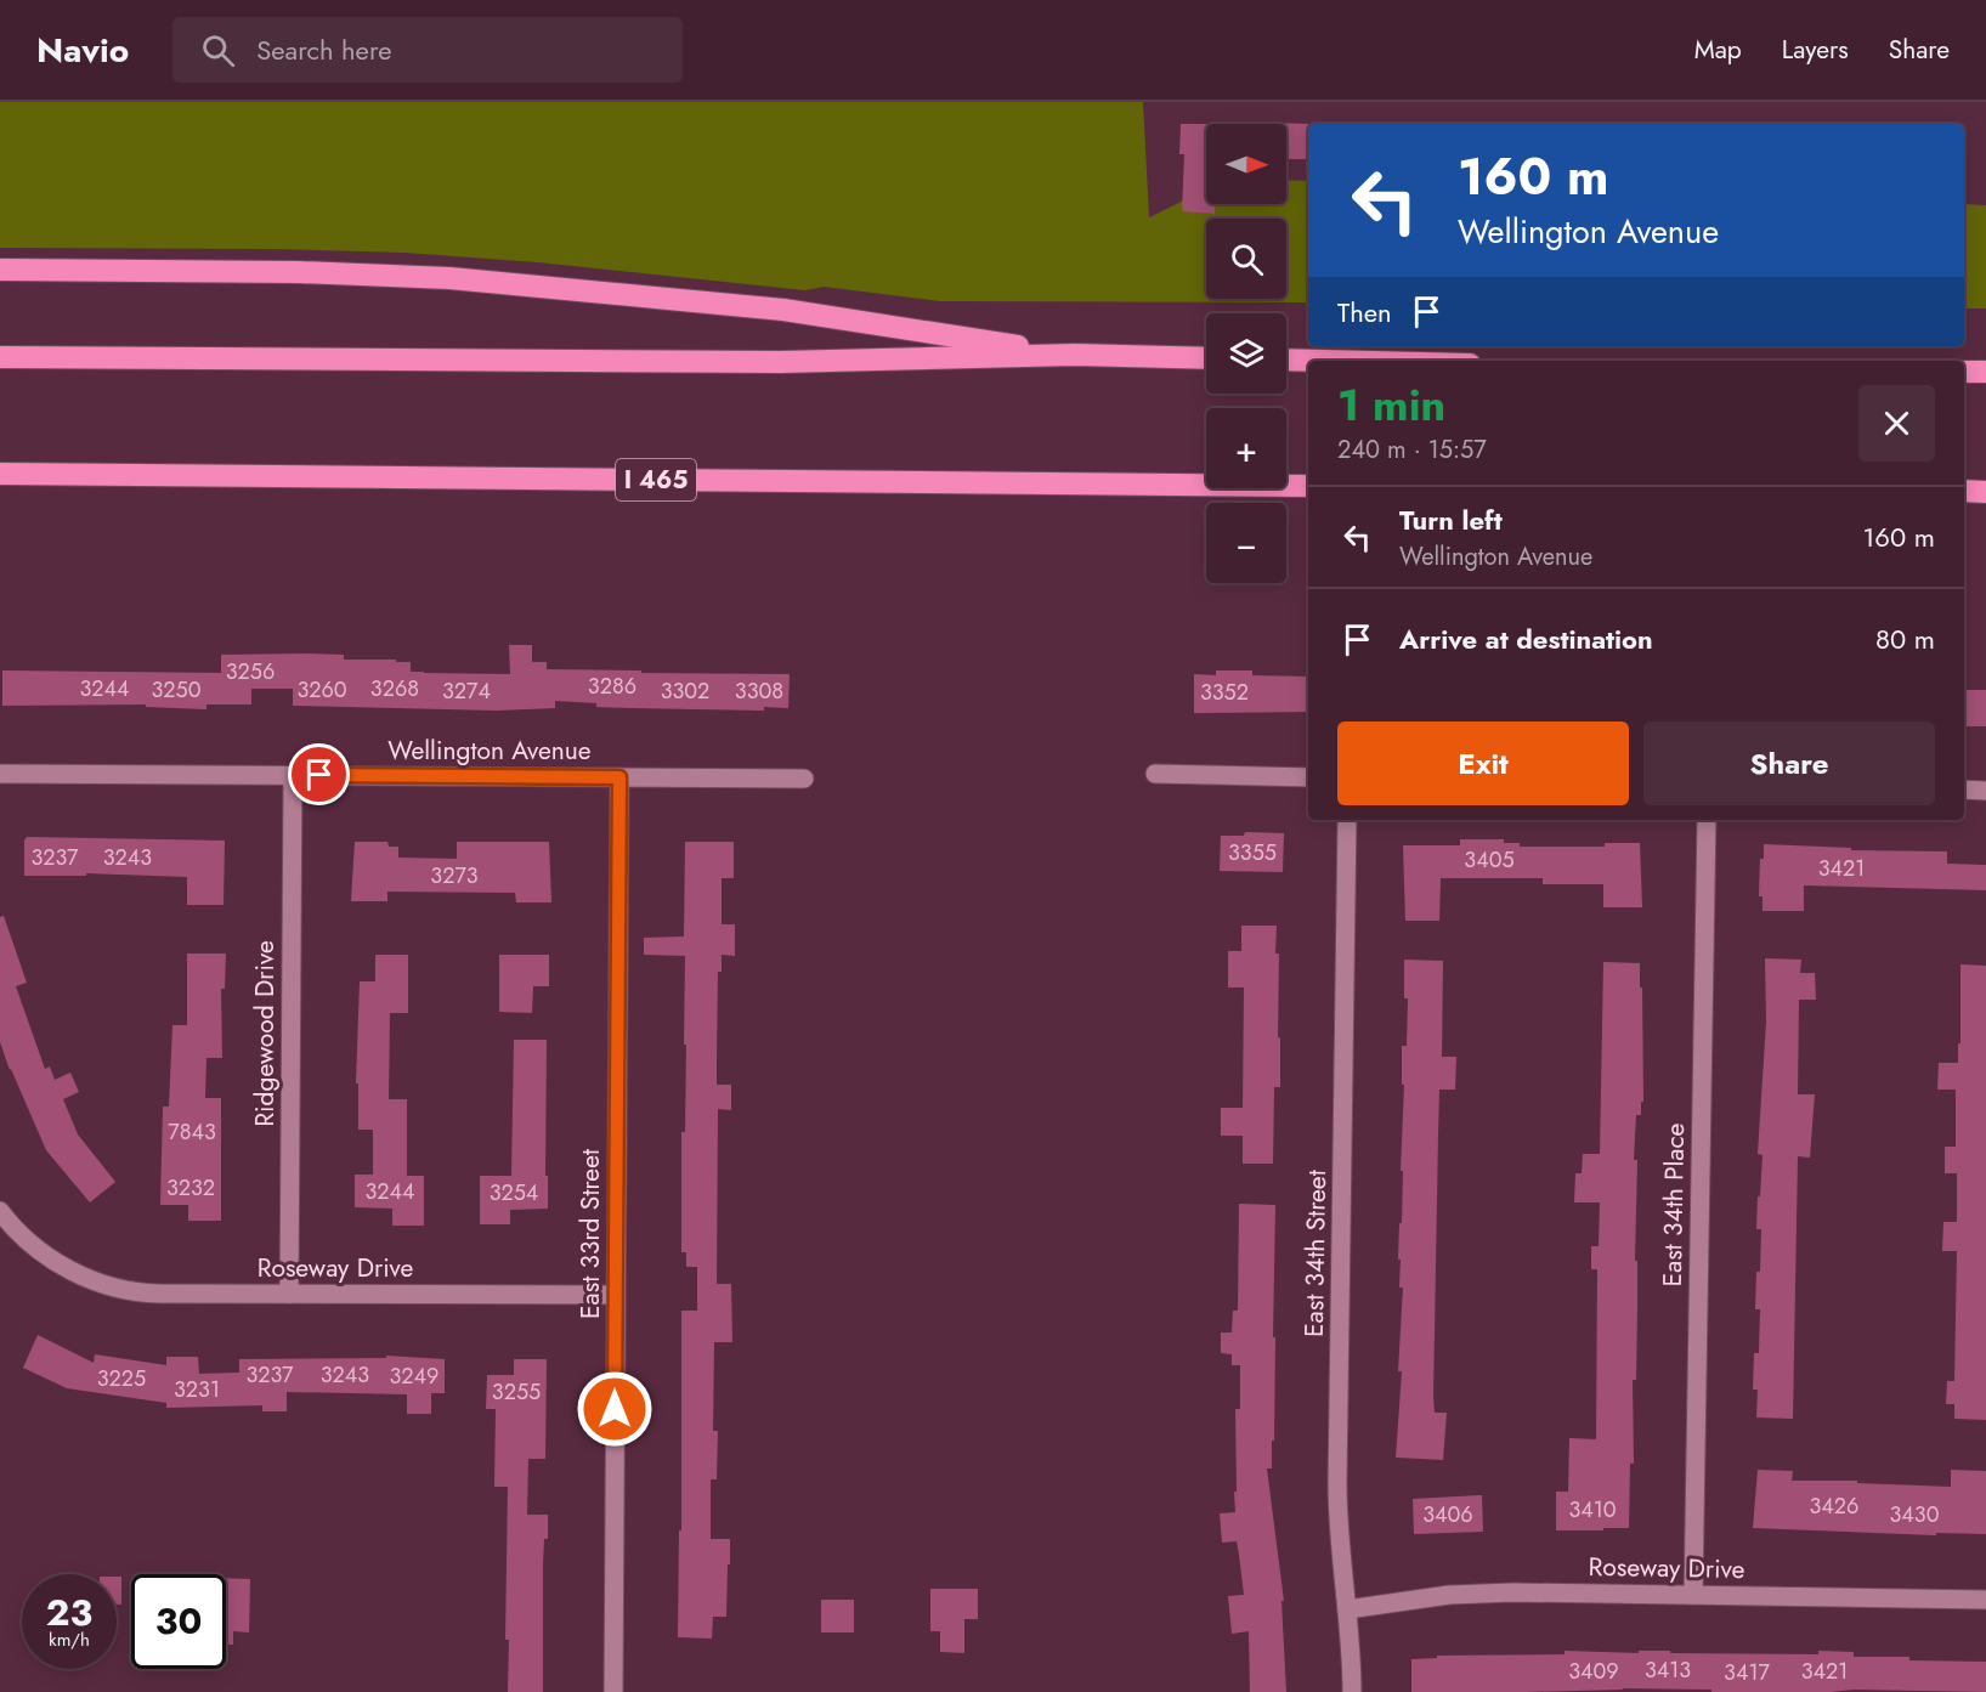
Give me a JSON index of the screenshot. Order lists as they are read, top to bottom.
{
  "streets": {
    "highway": ["I 465"],
    "street": [
      "Wellington Avenue",
      "Ridgewood Drive",
      "East 34th Place",
      "East 33rd Street",
      "East 34th Street",
      "Roseway Drive"
    ]
  },
  "crossings": [
    ["Wellington Avenue", "Ridgewood Drive"],
    ["Wellington Avenue", "East 33rd Street"],
    ["Ridgewood Drive", "Roseway Drive"],
    ["East 34th Place", "Roseway Drive"],
    ["East 33rd Street", "Roseway Drive"],
    ["East 34th Street", "Roseway Drive"]
  ],
  "house_numbers": [
    "3256",
    "3286",
    "3244",
    "3268",
    "3250",
    "3260",
    "3274",
    "3302",
    "3308",
    "3352",
    "3355",
    "3237",
    "3243",
    "3405",
    "3421",
    "3273",
    "7843",
    "3232",
    "3244",
    "3254",
    "3237",
    "3243",
    "3249",
    "3225",
    "3231",
    "3255",
    "3426",
    "3410",
    "3406",
    "3430",
    "3413",
    "3409",
    "3421",
    "3417"
  ],
  "north": "right",
  "page": {
    "header": "Navio",
    "search": "Search here",
    "nav": ["Map", "Layers", "Share"],
    "map_buttons": ["+", "−"],
    "turn": ["160 m", "Wellington Avenue"],
    "then": "Then",
    "heading": ["1 min", "240 m · 15:57"],
    "list": [
      {
        "name": "Turn left",
        "note": "Wellington Avenue",
        "value": "160 m"
      },
      {
        "name": "Arrive at destination",
        "value": "80 m"
      }
    ],
    "buttons": ["Exit", "Share"],
    "speed": "23 km/h",
    "limit": "30"
  }
}
